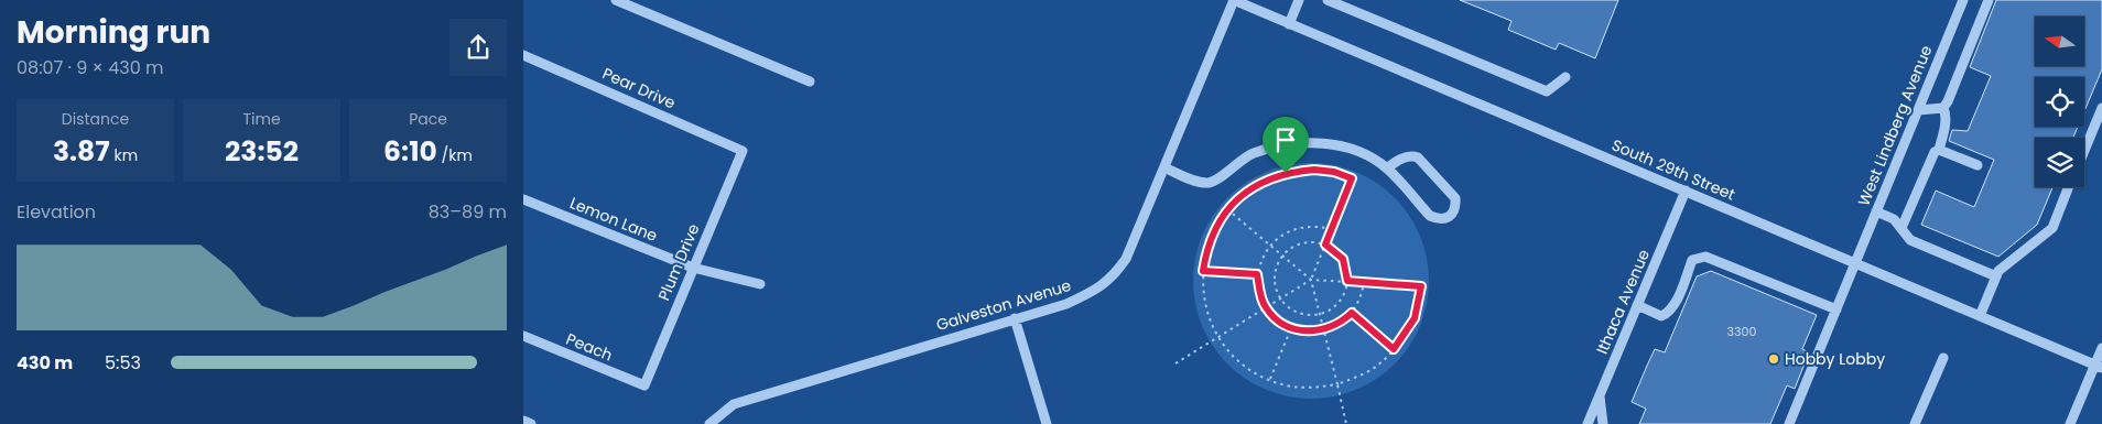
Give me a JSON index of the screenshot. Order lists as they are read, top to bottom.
{
  "streets": {
    "street": [
      "Pear Drive",
      "West Lindberg Avenue",
      "South 29th Street",
      "Lemon Lane",
      "Plum Drive",
      "Ithaca Avenue",
      "Galveston Avenue",
      "Peach"
    ]
  },
  "crossings": [
    ["Pear Drive", "Plum Drive"],
    ["West Lindberg Avenue", "South 29th Street"],
    ["South 29th Street", "Ithaca Avenue"],
    ["South 29th Street", "Galveston Avenue"],
    ["Lemon Lane", "Plum Drive"],
    ["Plum Drive", "Peach"]
  ],
  "places": ["Hobby Lobby"],
  "house_numbers": ["3300"],
  "north": "left",
  "page": {
    "heading": ["Morning run", "08:07 · 9 × 430 m"],
    "stats": [
      ["Distance", "3.87 km"],
      ["Time", "23:52"],
      ["Pace", "6:10 /km"]
    ],
    "chart": ["Elevation", "83–89 m"],
    "list": [
      {
        "name": "430 m",
        "note": "5:53"
      }
    ]
  }
}
